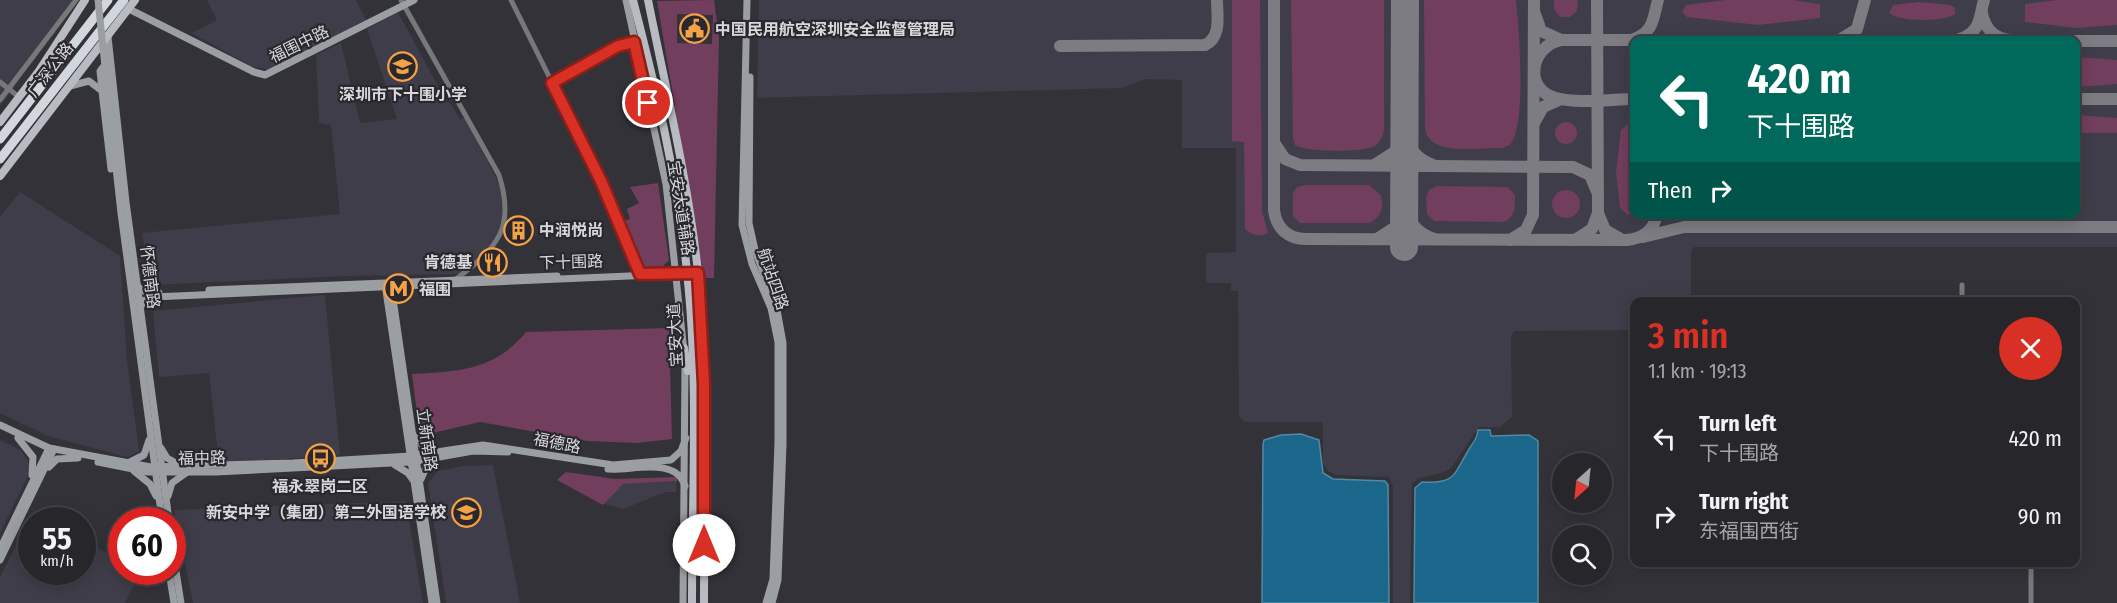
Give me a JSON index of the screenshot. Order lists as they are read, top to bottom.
{
  "streets": {
    "highway": ["广深公路"],
    "main road": [
      "福围中路",
      "宝安大道辅路",
      "下十围路",
      "怀德南路",
      "航站四路",
      "宝安大道",
      "立新南路",
      "福德路",
      "福中路"
    ]
  },
  "crossings": [
    ["福围中路", "广深公路"],
    ["宝安大道辅路", "下十围路"],
    ["宝安大道辅路", "宝安大道"],
    ["宝安大道辅路", "福德路"],
    ["下十围路", "怀德南路"],
    ["下十围路", "宝安大道"],
    ["下十围路", "立新南路"],
    ["怀德南路", "福中路"],
    ["立新南路", "福德路"],
    ["立新南路", "福中路"],
    ["福德路", "福中路"]
  ],
  "places": {
    "public building": ["中国民用航空深圳安全监督管理局"],
    "school or university": ["深圳市下十围小学", "新安中学（集团）第二外国语学校"],
    "building": ["中润悦尚"],
    "restaurant": ["肯德基"],
    "metro station": ["福围"],
    "bus stop": ["福永翠岗二区"]
  },
  "north": "bottom left",
  "page": {
    "turn": ["420 m", "下十围路"],
    "then": "Then",
    "heading": ["3 min", "1.1 km · 19:13"],
    "list": [
      {
        "name": "Turn left",
        "note": "下十围路",
        "value": "420 m"
      },
      {
        "name": "Turn right",
        "note": "东福围西街",
        "value": "90 m"
      }
    ],
    "speed": "55 km/h",
    "limit": "60"
  }
}
